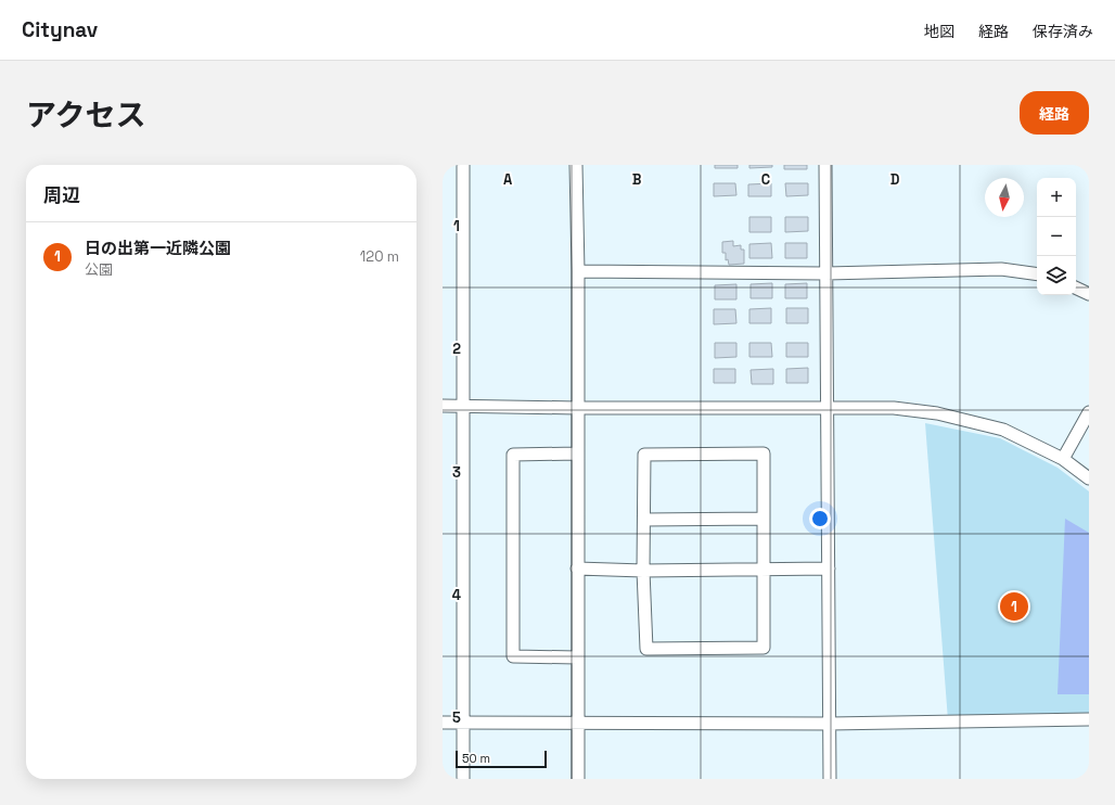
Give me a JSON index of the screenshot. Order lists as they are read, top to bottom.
{
  "scale_bar": "50 m",
  "north": "bottom",
  "page": {
    "header": "Citynav",
    "nav": ["地図", "経路", "保存済み"],
    "title": "アクセス",
    "buttons": "経路",
    "heading": "周辺",
    "map_buttons": ["+", "−"],
    "list": [
      {
        "mark": "1",
        "name": "日の出第一近隣公園",
        "note": "公園",
        "value": "120 m"
      }
    ],
    "pins": "1",
    "scale": "50 m"
  },
  "grid": {
    "columns": [
      "A",
      "B",
      "C",
      "D"
    ],
    "rows": [
      "1",
      "2",
      "3",
      "4",
      "5"
    ]
  }
}
